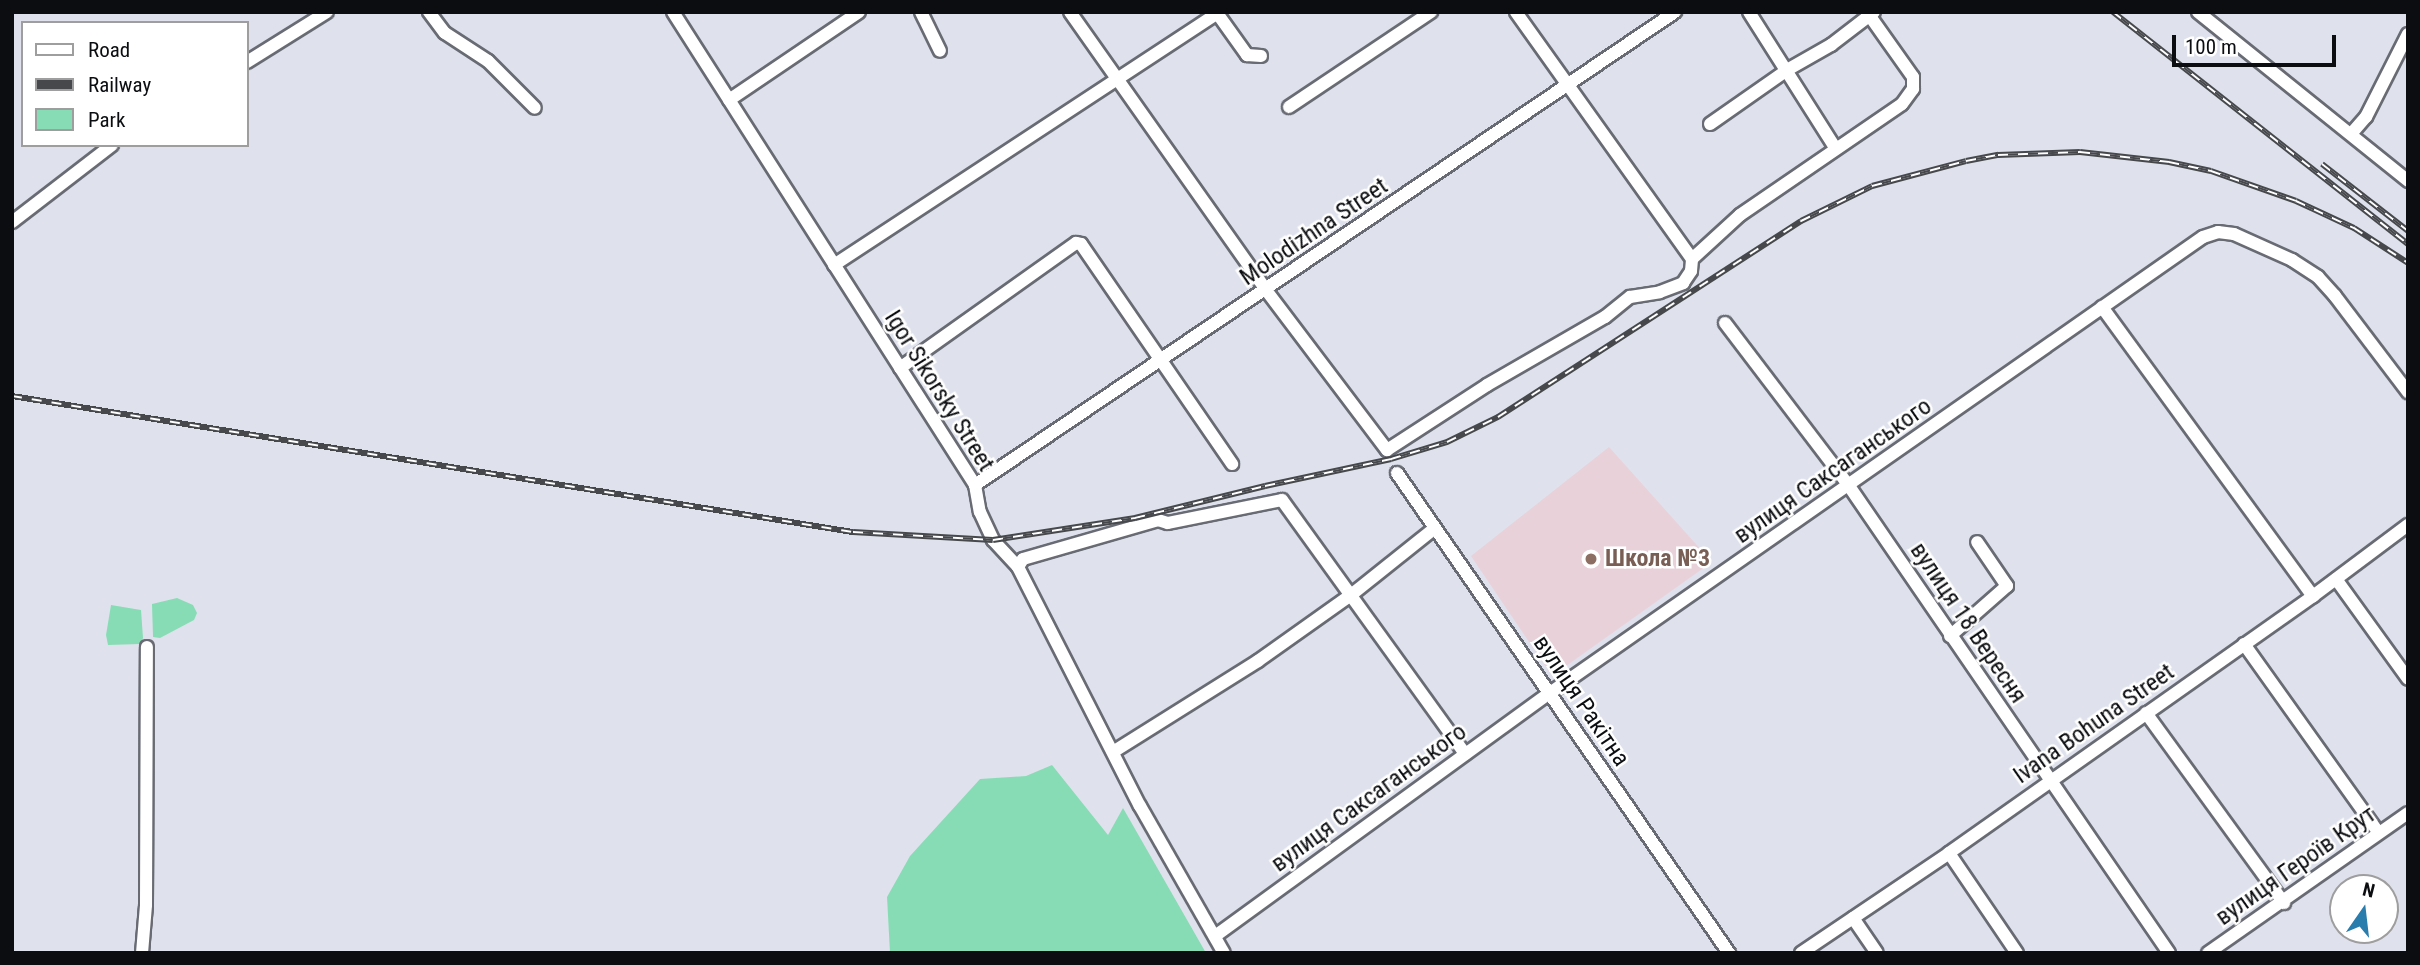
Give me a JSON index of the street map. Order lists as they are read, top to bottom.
{
  "streets": {
    "street": [
      "Molodizhna Street",
      "Igor Sikorsky Street",
      "вулиця Саксаганського",
      "вулиця 18 Вересня",
      "вулиця Ракітна",
      "Ivana Bohuna Street",
      "вулиця Героїв Крут"
    ]
  },
  "crossings": [
    ["Molodizhna Street", "Igor Sikorsky Street"],
    ["Igor Sikorsky Street", "вулиця Саксаганського"],
    ["вулиця Саксаганського", "вулиця 18 Вересня"],
    ["вулиця Саксаганського", "вулиця Ракітна"],
    ["вулиця 18 Вересня", "Ivana Bohuna Street"]
  ],
  "places": ["Школа №3"],
  "legend": ["Road", "Railway", "Park"],
  "scale_bar": "100 m",
  "north": "top"
}
